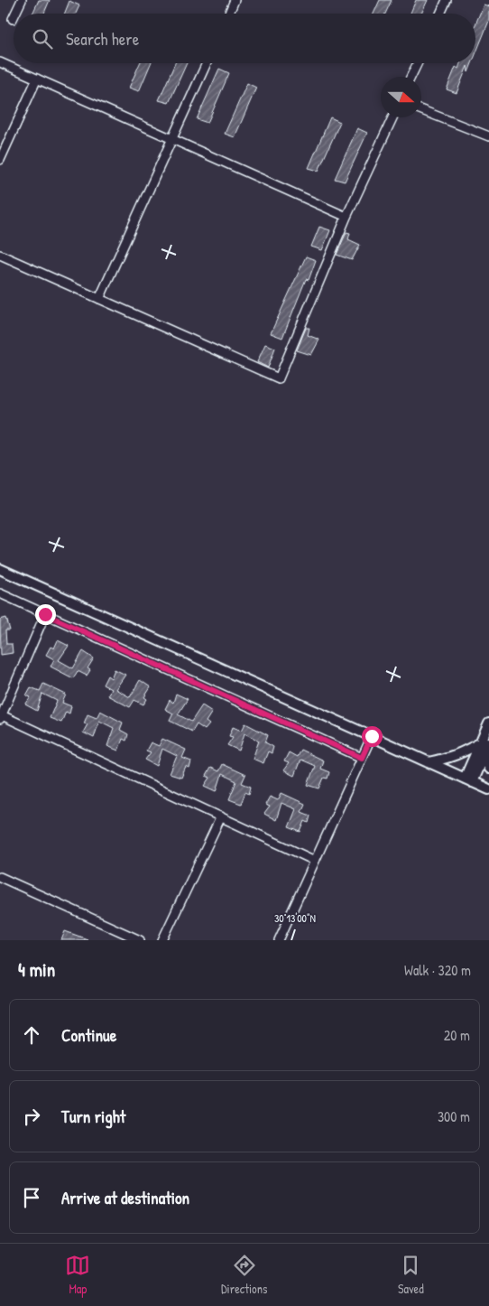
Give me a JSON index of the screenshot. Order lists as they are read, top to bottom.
{
  "north": "right",
  "page": {
    "search": "Search here",
    "heading": ["4 min", "Walk · 320 m"],
    "list": [
      ["Continue", "20 m"],
      ["Turn right", "300 m"],
      "Arrive at destination"
    ],
    "nav": ["Map", "Directions", "Saved"]
  },
  "coordinates": ["30°13'00\"N"]
}
